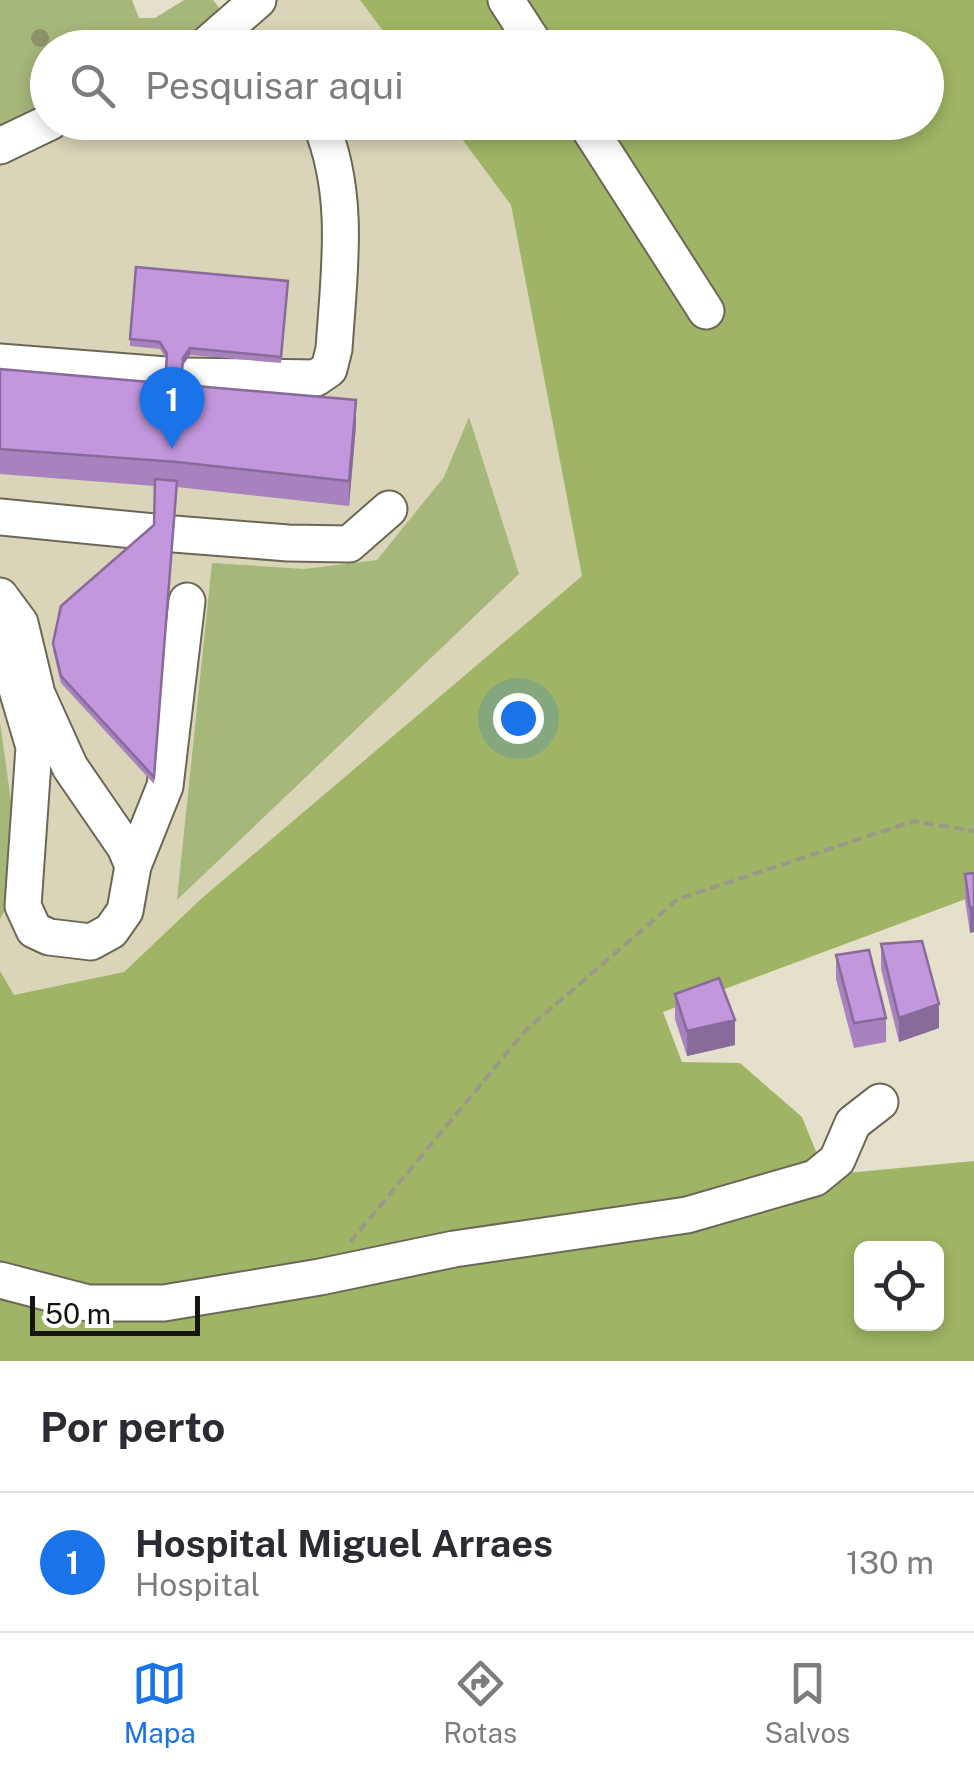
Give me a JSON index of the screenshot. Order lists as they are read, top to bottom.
{
  "scale_bar": "50 m",
  "page": {
    "search": "Pesquisar aqui",
    "pins": "1",
    "scale": "50 m",
    "heading": "Por perto",
    "list": [
      {
        "mark": "1",
        "name": "Hospital Miguel Arraes",
        "note": "Hospital",
        "value": "130 m"
      }
    ],
    "nav": ["Mapa", "Rotas", "Salvos"]
  }
}
